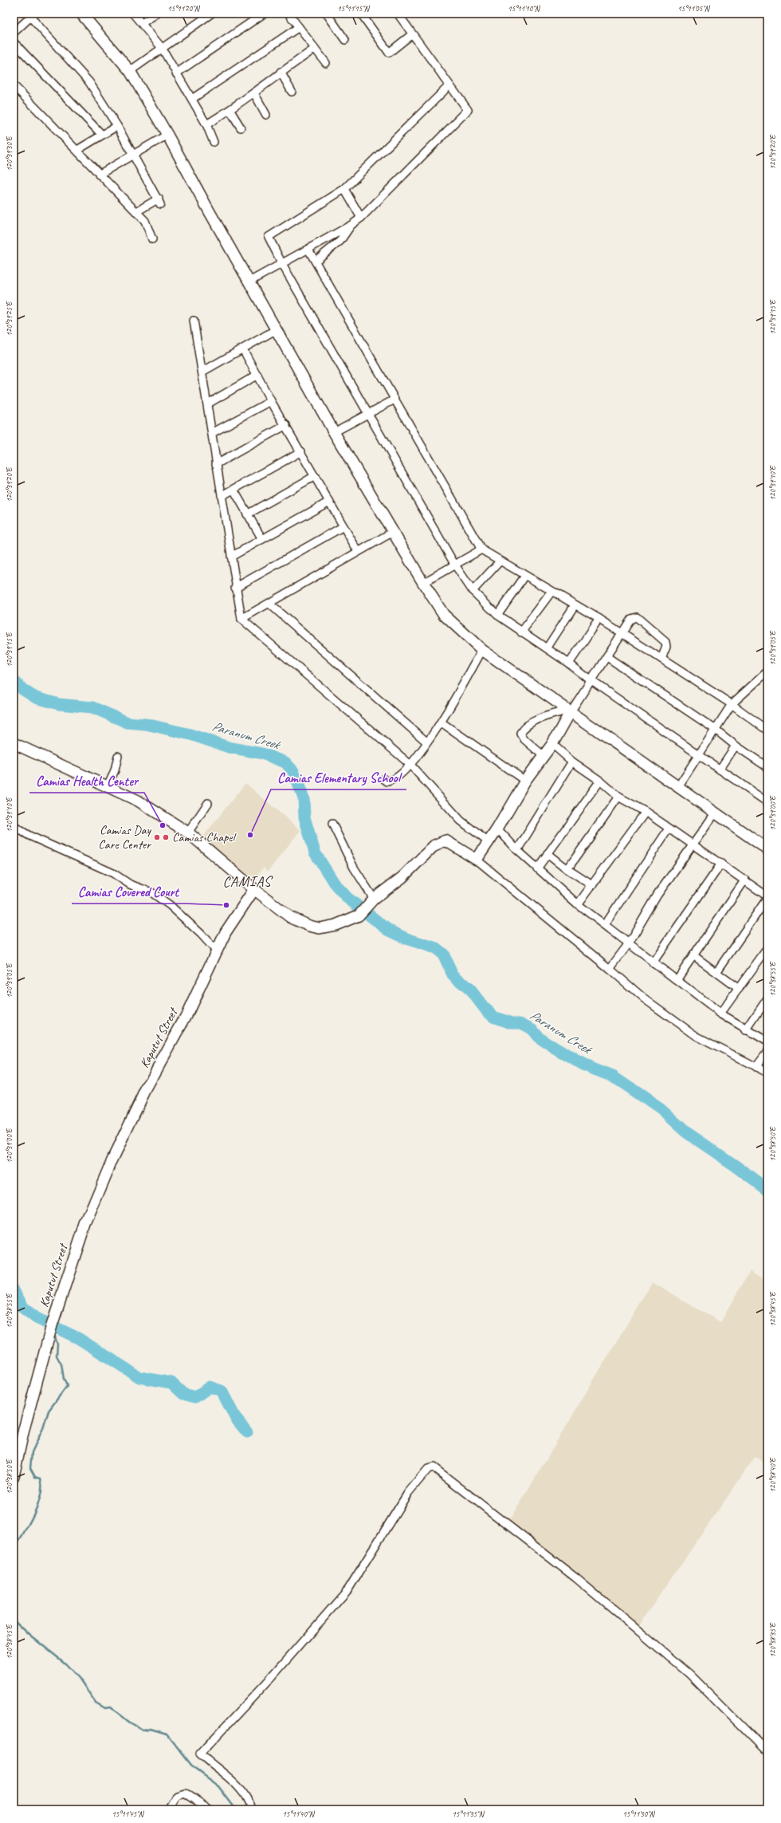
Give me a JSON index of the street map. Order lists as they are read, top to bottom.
{
  "streets": {
    "street": ["Kaputut Street"]
  },
  "districts": ["CAMIAS"],
  "water": ["Paranum Creek"],
  "places": [
    "Camias Health Center",
    "Camias Elementary School",
    "Camias Day Care Center",
    "Camias Chapel",
    "Camias Covered Court"
  ],
  "coordinates": [
    "15°11'20\"N",
    "15°11'15\"N",
    "15°11'10\"N",
    "15°11'05\"N",
    "120°39'20\"E",
    "120°39'30\"E",
    "120°39'15\"E",
    "120°39'25\"E",
    "120°39'10\"E",
    "120°39'05\"E",
    "120°39'00\"E",
    "120°38'55\"E",
    "120°38'50\"E",
    "120°38'45\"E",
    "120°38'40\"E",
    "120°38'35\"E",
    "15°11'45\"N",
    "15°11'40\"N",
    "15°11'35\"N",
    "15°11'30\"N"
  ]
}
